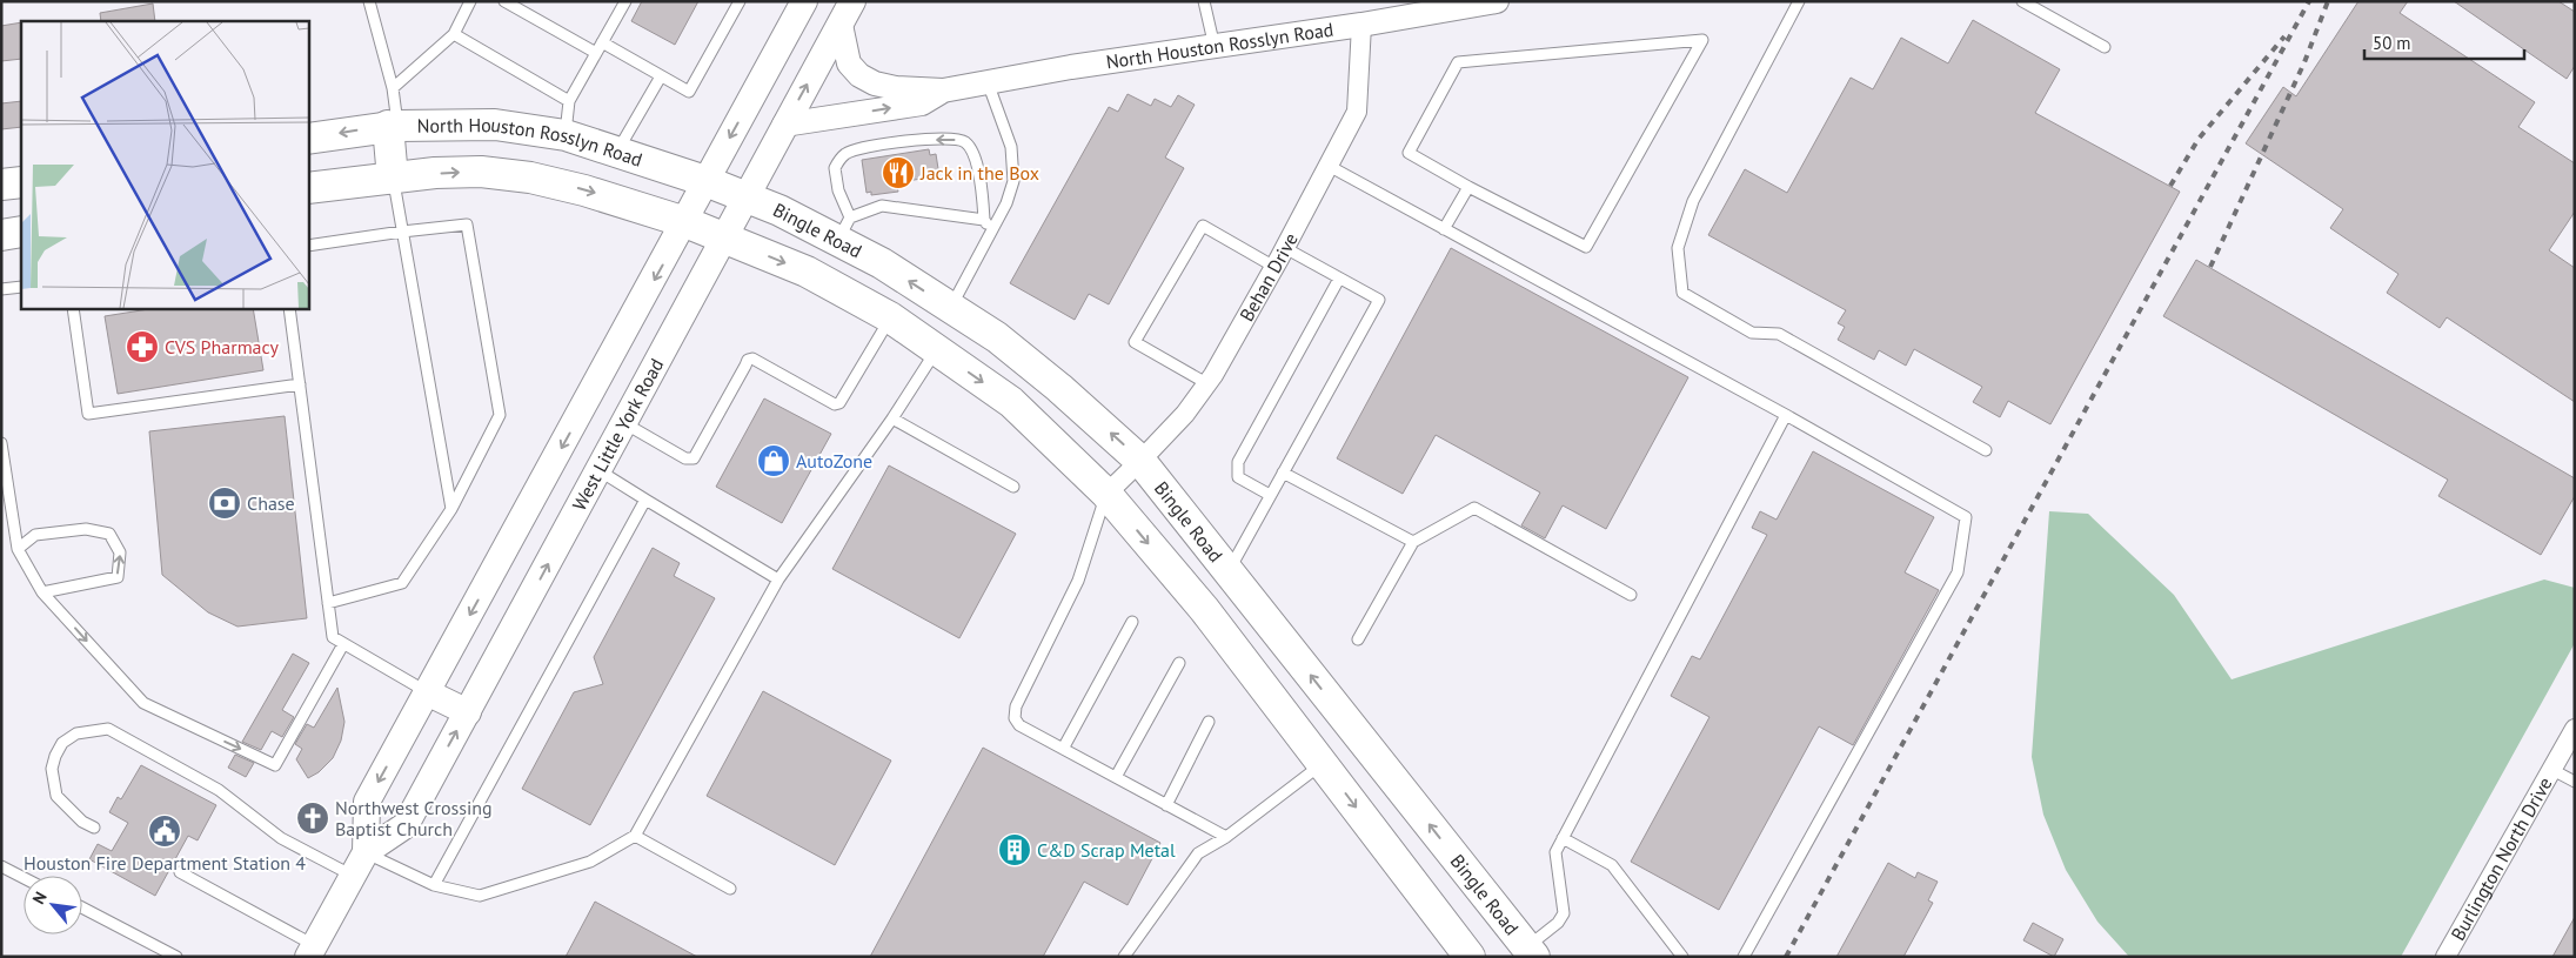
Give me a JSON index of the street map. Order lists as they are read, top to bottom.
{
  "streets": {
    "main road": ["North Houston Rosslyn Road", "Bingle Road", "West Little York Road"],
    "street": ["Behan Drive", "Burlington North Drive"]
  },
  "crossings": [
    ["North Houston Rosslyn Road", "Bingle Road"],
    ["North Houston Rosslyn Road", "Behan Drive"],
    ["North Houston Rosslyn Road", "West Little York Road"],
    ["Bingle Road", "Behan Drive"],
    ["Bingle Road", "West Little York Road"]
  ],
  "places": {
    "restaurant": ["Jack in the Box"],
    "pharmacy": ["CVS Pharmacy"],
    "shop": ["AutoZone"],
    "bank": ["Chase"],
    "church": ["Northwest Crossing Baptist Church"],
    "public building": ["Houston Fire Department Station 4"],
    "building": ["C&D Scrap Metal"]
  },
  "scale_bar": "50 m",
  "north": "top left"
}
